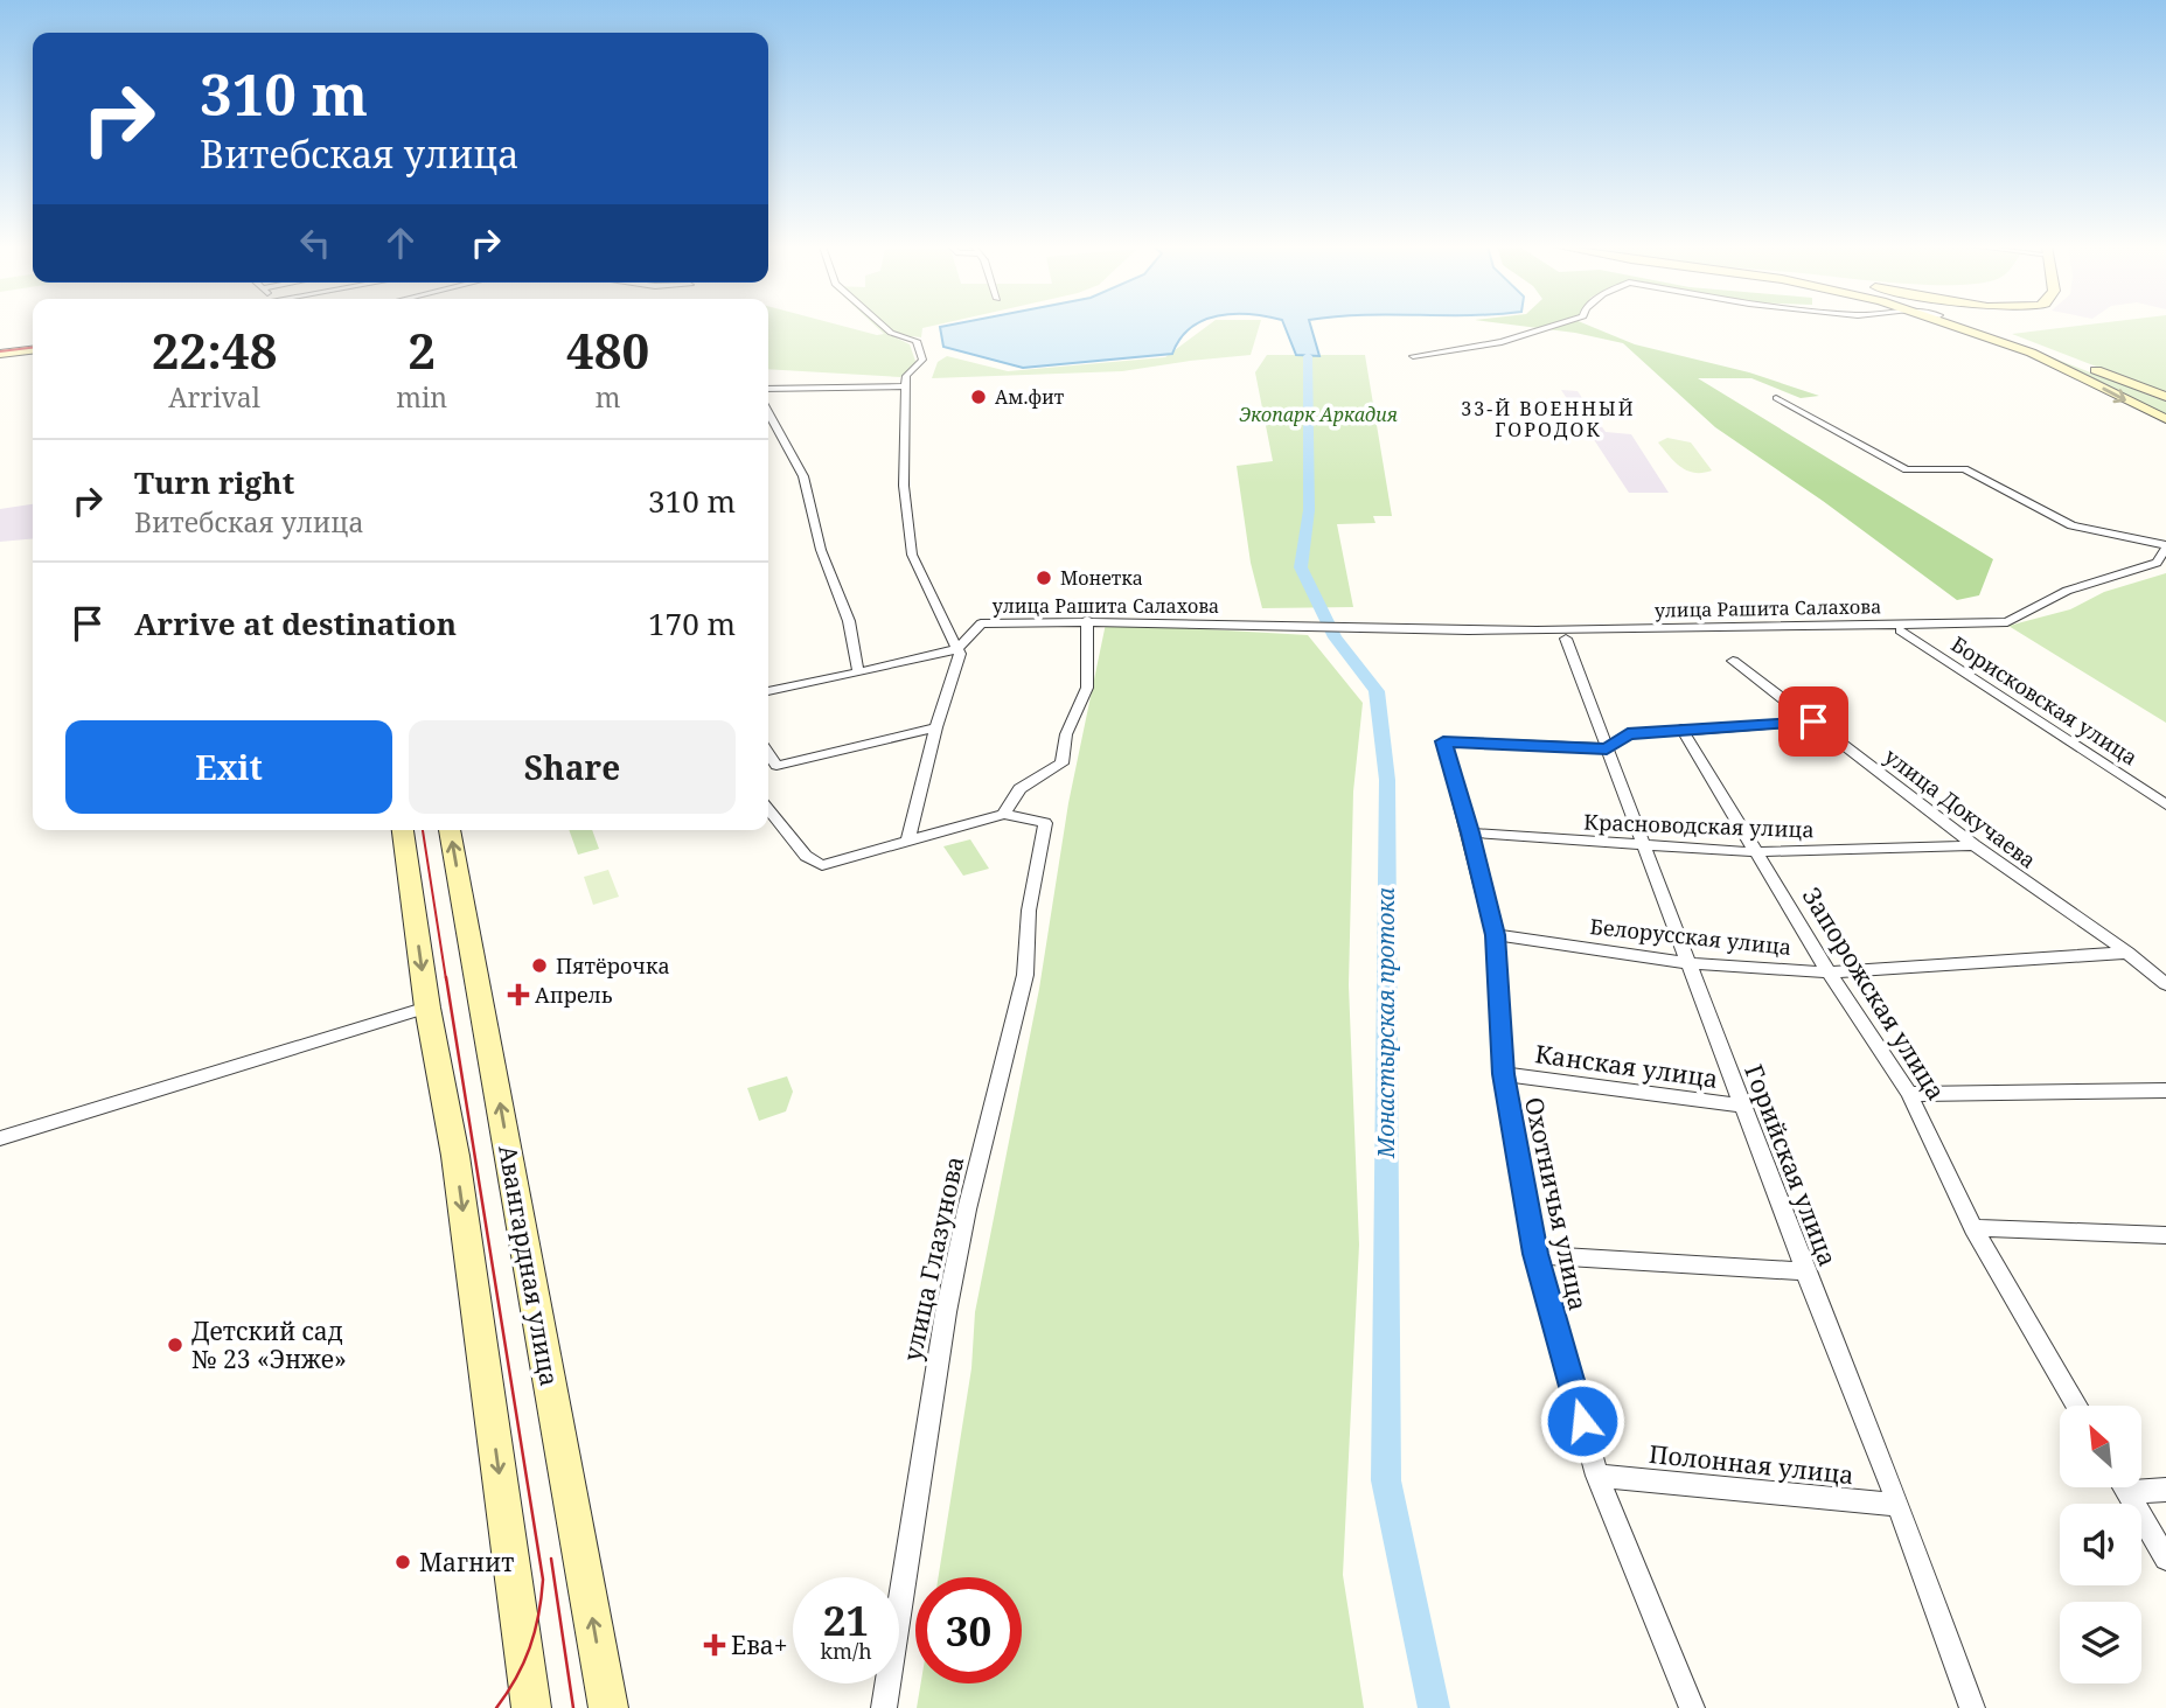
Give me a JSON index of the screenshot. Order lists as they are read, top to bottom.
{
  "streets": {
    "main road": ["Авангардная улица"],
    "street": [
      "улица Рашита Салахова",
      "Борисковская улица",
      "улица Докучаева",
      "Красноводская улица",
      "Белорусская улица",
      "Запорожская улица",
      "Канская улица",
      "Горийская улица",
      "Охотничья улица",
      "улица Глазунова",
      "Полонная улица"
    ]
  },
  "crossings": [
    ["улица Докучаева", "Красноводская улица"],
    ["улица Докучаева", "Белорусская улица"],
    ["Красноводская улица", "Запорожская улица"],
    ["Красноводская улица", "Горийская улица"],
    ["Красноводская улица", "Охотничья улица"],
    ["Белорусская улица", "Запорожская улица"],
    ["Белорусская улица", "Горийская улица"],
    ["Белорусская улица", "Охотничья улица"],
    ["Канская улица", "Горийская улица"],
    ["Канская улица", "Охотничья улица"],
    ["Горийская улица", "Охотничья улица"],
    ["Горийская улица", "Полонная улица"],
    ["Охотничья улица", "Полонная улица"]
  ],
  "districts": ["33-Й ВОЕННЫЙ ГОРОДОК"],
  "water": ["Монастырская протока"],
  "parks": ["Экопарк Аркадия"],
  "places": {
    "other": [
      "Ам.фит",
      "Монетка",
      "Пятёрочка",
      "Детский сад № 23 «Энже»",
      "Магнит"
    ],
    "health": ["Апрель", "Ева+"]
  },
  "north": "top left",
  "page": {
    "turn": ["310 m", "Витебская улица"],
    "eta": [
      "22:48",
      "Arrival",
      "2",
      "min",
      "480",
      "m"
    ],
    "list": [
      {
        "name": "Turn right",
        "note": "Витебская улица",
        "value": "310 m"
      },
      {
        "name": "Arrive at destination",
        "value": "170 m"
      }
    ],
    "buttons": ["Exit", "Share"],
    "speed": "21 km/h",
    "limit": "30"
  }
}
